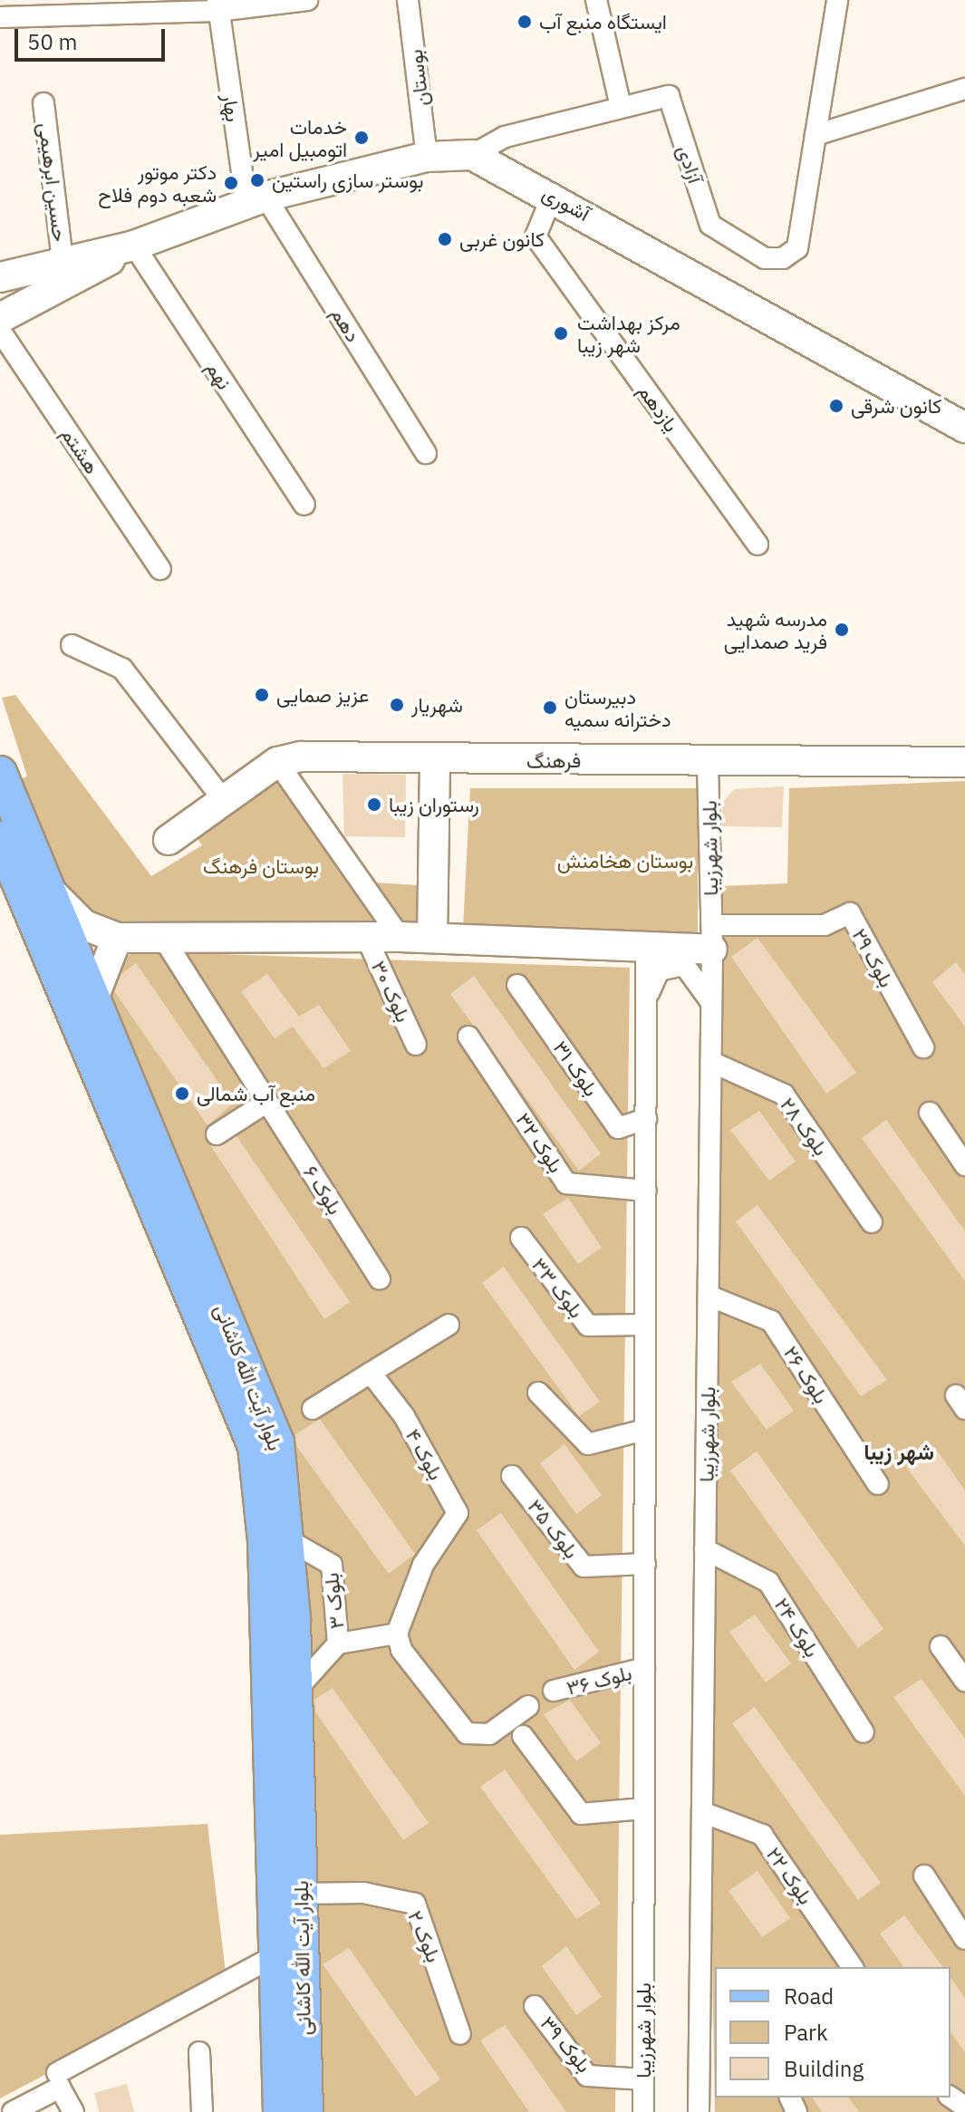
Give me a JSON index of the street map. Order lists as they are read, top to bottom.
{
  "streets": {
    "main road": ["بلوار آیت الله کاشانی"],
    "street": [
      "بوستان",
      "بهار",
      "آزادی",
      "حسین ابرهیمی",
      "آشوری",
      "دهم",
      "نهم",
      "یازدهم",
      "هشتم",
      "فرهنگ",
      "بلوار شهرزیبا",
      "بلوک ۲۹",
      "بلوک ۳۰",
      "بلوک ۳۱",
      "بلوک ۲۸",
      "بلوک ۳۲",
      "بلوک ۶",
      "بلوک ۳۳",
      "بلوک ۲۶",
      "بلوک ۴",
      "بلوک ۳۵",
      "بلوک ۳",
      "بلوک ۲۴",
      "بلوک ۳۶",
      "بلوک ۲۲",
      "بلوک ۲",
      "بلوک ۳۹"
    ]
  },
  "crossings": [
    ["بوستان", "آشوری"],
    ["بهار", "آشوری"],
    ["بهار", "دهم"],
    ["آزادی", "آشوری"],
    ["آشوری", "دهم"],
    ["آشوری", "نهم"],
    ["آشوری", "یازدهم"],
    ["فرهنگ", "بلوار شهرزیبا"],
    ["بلوار شهرزیبا", "بلوک ۲۹"],
    ["بلوار شهرزیبا", "بلوک ۳۱"],
    ["بلوار شهرزیبا", "بلوک ۲۸"],
    ["بلوار شهرزیبا", "بلوک ۳۲"],
    ["بلوار شهرزیبا", "بلوک ۳۳"],
    ["بلوار شهرزیبا", "بلوک ۲۶"],
    ["بلوار شهرزیبا", "بلوک ۳۵"],
    ["بلوار شهرزیبا", "بلوک ۲۴"],
    ["بلوار شهرزیبا", "بلوک ۳۶"],
    ["بلوار شهرزیبا", "بلوک ۲۲"],
    ["بلوار شهرزیبا", "بلوک ۳۹"],
    ["بلوار آیت الله کاشانی", "بلوک ۳"],
    ["بلوار آیت الله کاشانی", "بلوک ۲"],
    ["بلوک ۴", "بلوک ۳"]
  ],
  "districts": ["شهر زیبا"],
  "parks": ["بوستان هخامنش", "بوستان فرهنگ"],
  "places": [
    "ایستگاه منبع آب",
    "خدمات اتومبیل امیر",
    "بوستر سازی راستین",
    "دکتر موتور شعبه دوم فلاح",
    "کانون غربی",
    "مرکز بهداشت شهر زیبا",
    "کانون شرقی",
    "مدرسه شهید فرید صمدایی",
    "عزیز صمایی",
    "شهریار",
    "دبیرستان دخترانه سمیه",
    "رستوران زیبا",
    "منبع آب شمالی"
  ],
  "legend": ["Road", "Park", "Building"],
  "scale_bar": "50 m"
}
